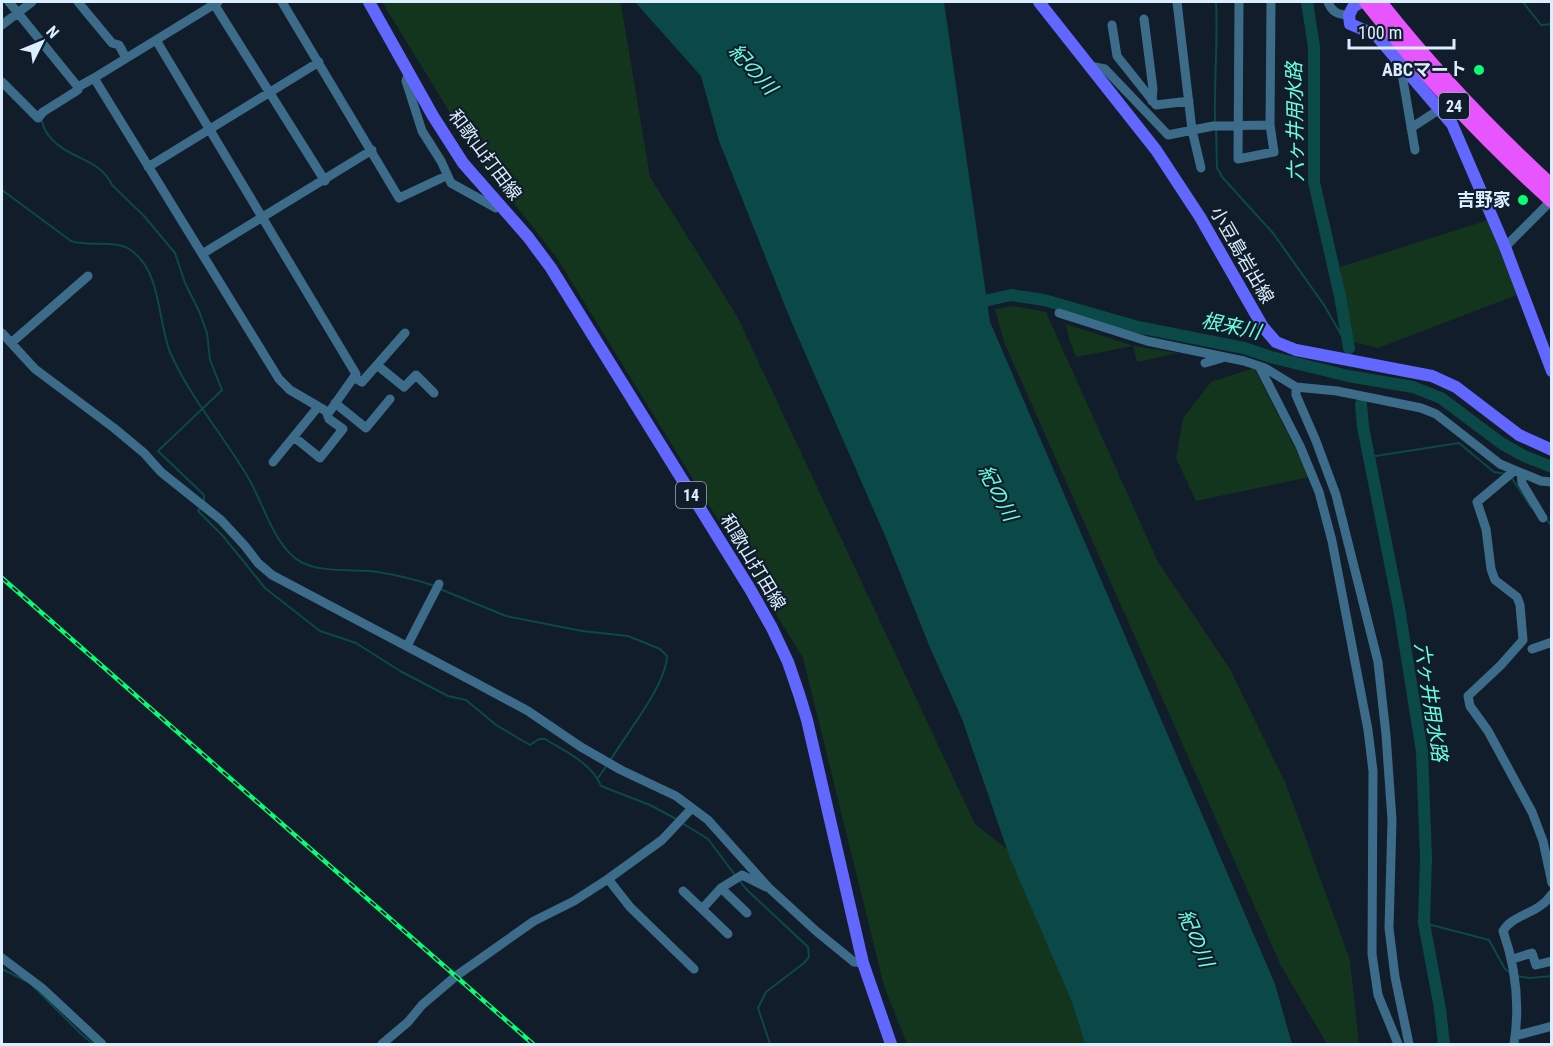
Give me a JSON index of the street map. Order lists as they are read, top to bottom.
{
  "streets": {
    "highway": ["24"],
    "main road": ["和歌山打田線", "小豆島岩出線", "14"]
  },
  "water": ["紀の川", "六ヶ井用水路", "根来川"],
  "places": ["ABCマート", "吉野家"],
  "scale_bar": "100 m",
  "north": "top right"
}
